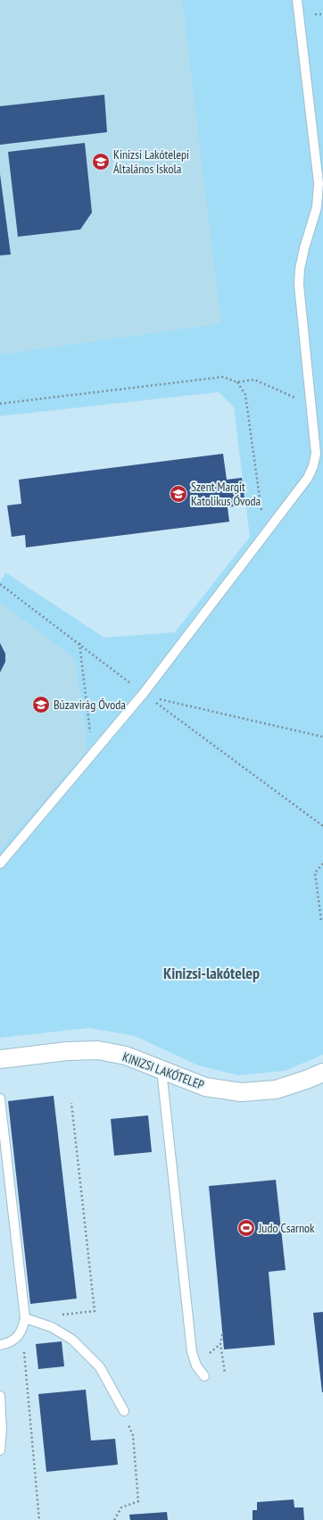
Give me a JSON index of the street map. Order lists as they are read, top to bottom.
{
  "streets": {
    "street": ["KINIZSI LAKÓTELEP"]
  },
  "districts": ["Kinizsi-lakótelep"],
  "places": {
    "school or university": ["Kinizsi Lakótelepi Általános Iskola", "Szent Margit Katolikus Óvoda", "Búzavirág Óvoda"],
    "sports": ["Judo Csarnok"]
  }
}
